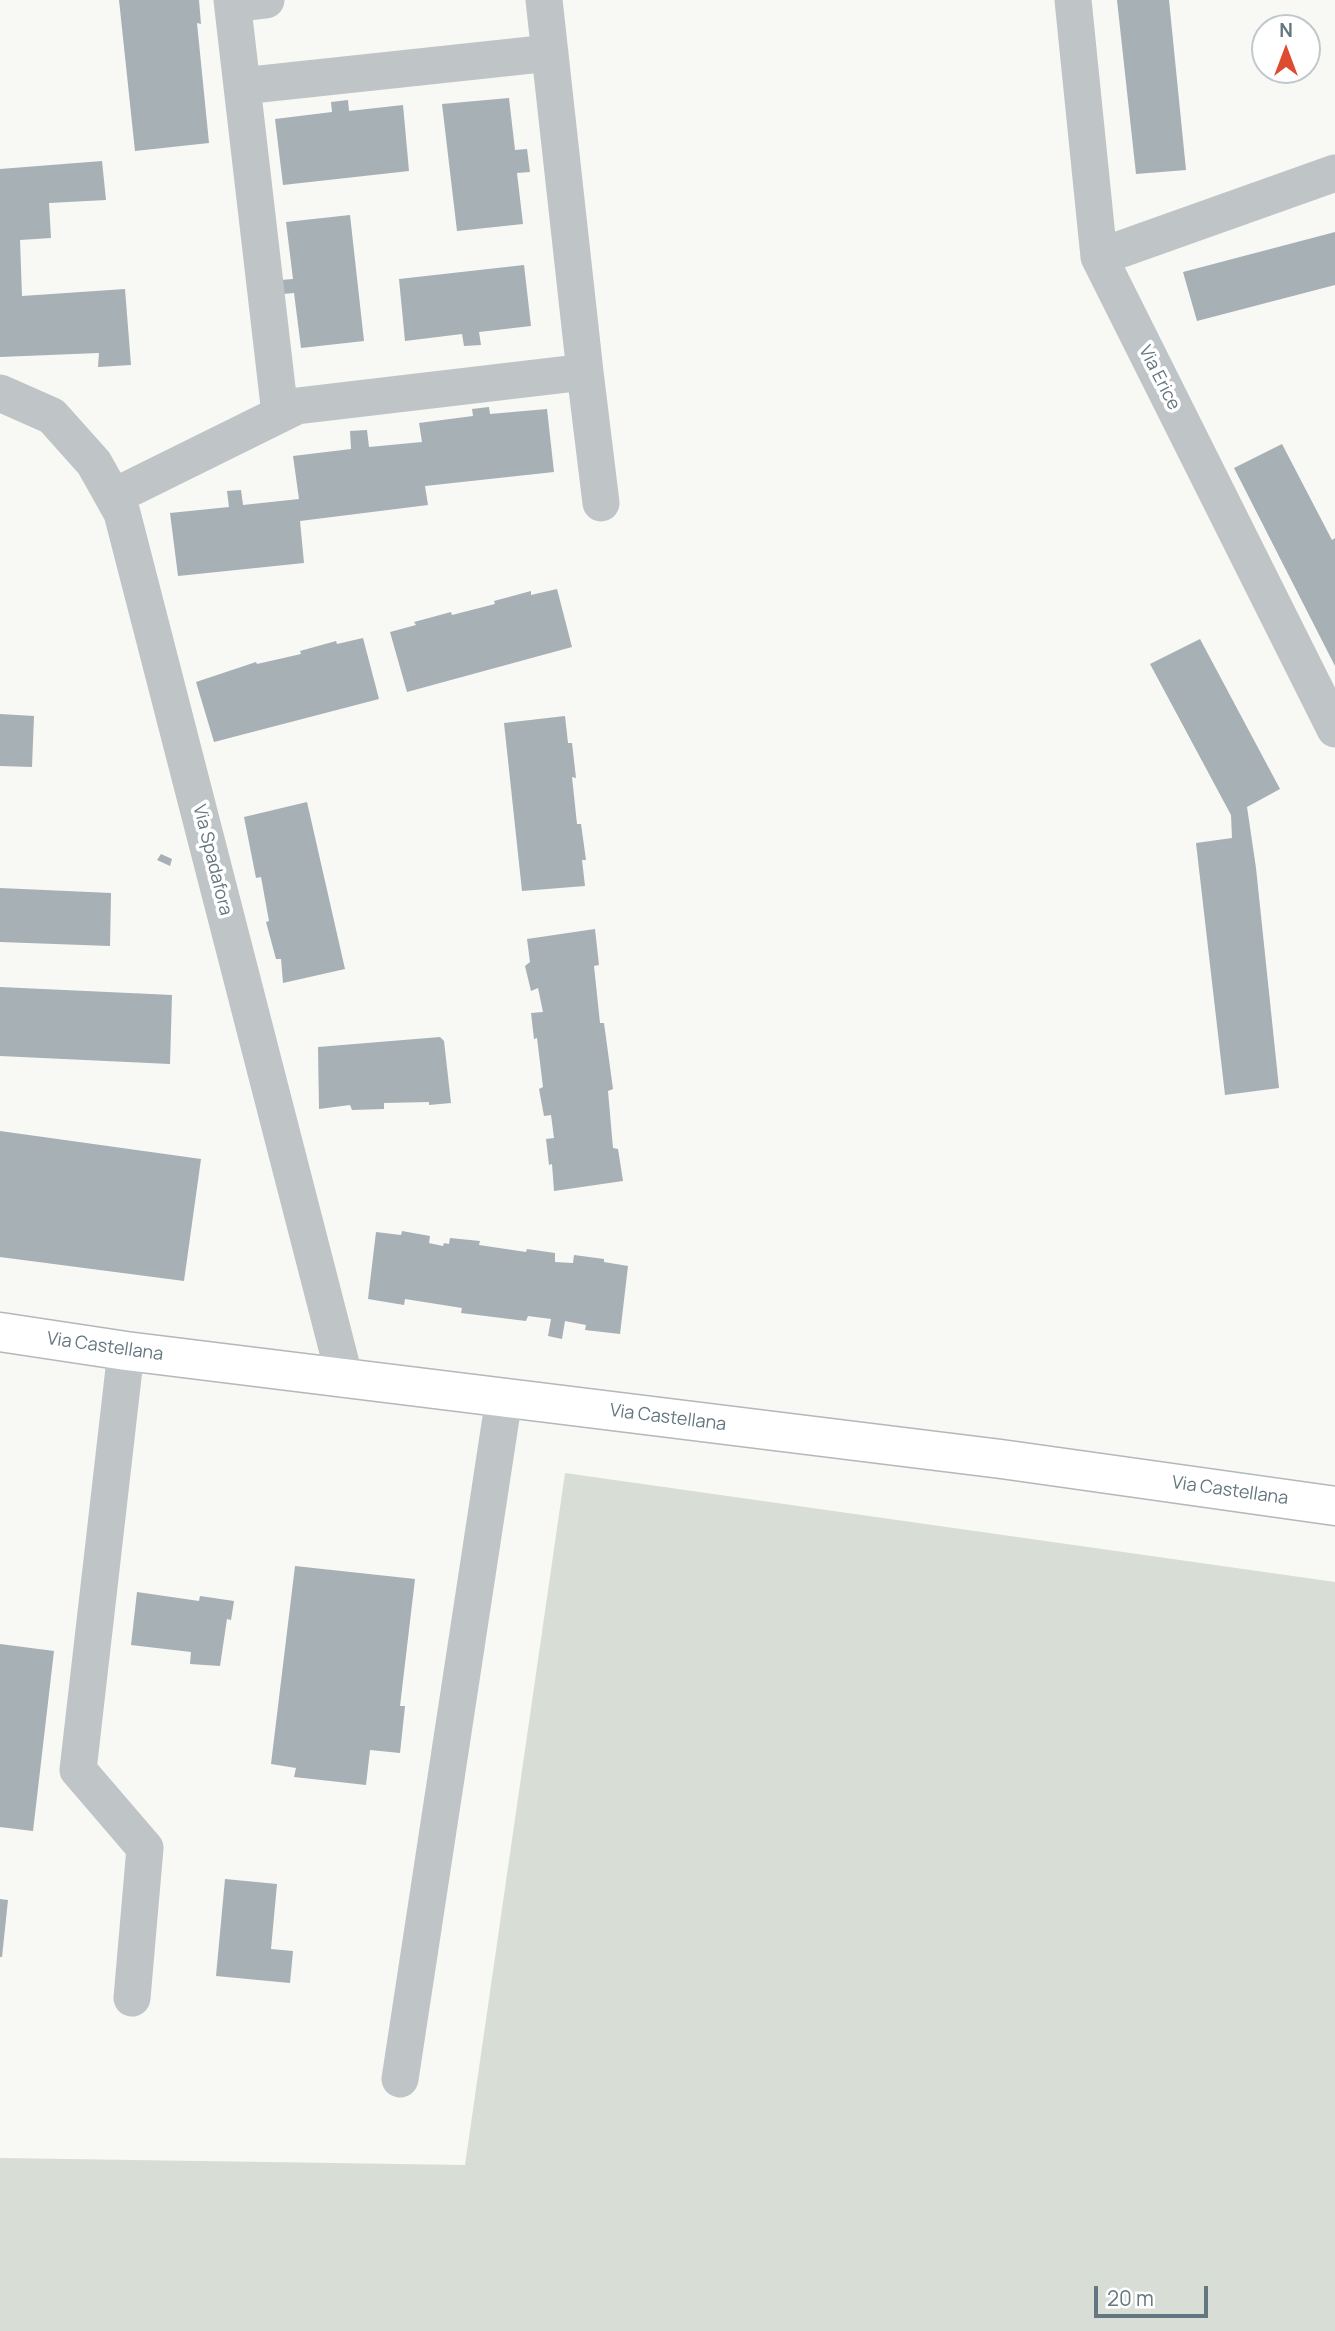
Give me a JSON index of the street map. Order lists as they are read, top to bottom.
{
  "streets": {
    "main road": ["Via Castellana"],
    "street": ["Via Erice", "Via Spadafora"]
  },
  "crossings": [
    ["Via Spadafora", "Via Castellana"]
  ],
  "scale_bar": "20 m",
  "north": "top"
}
